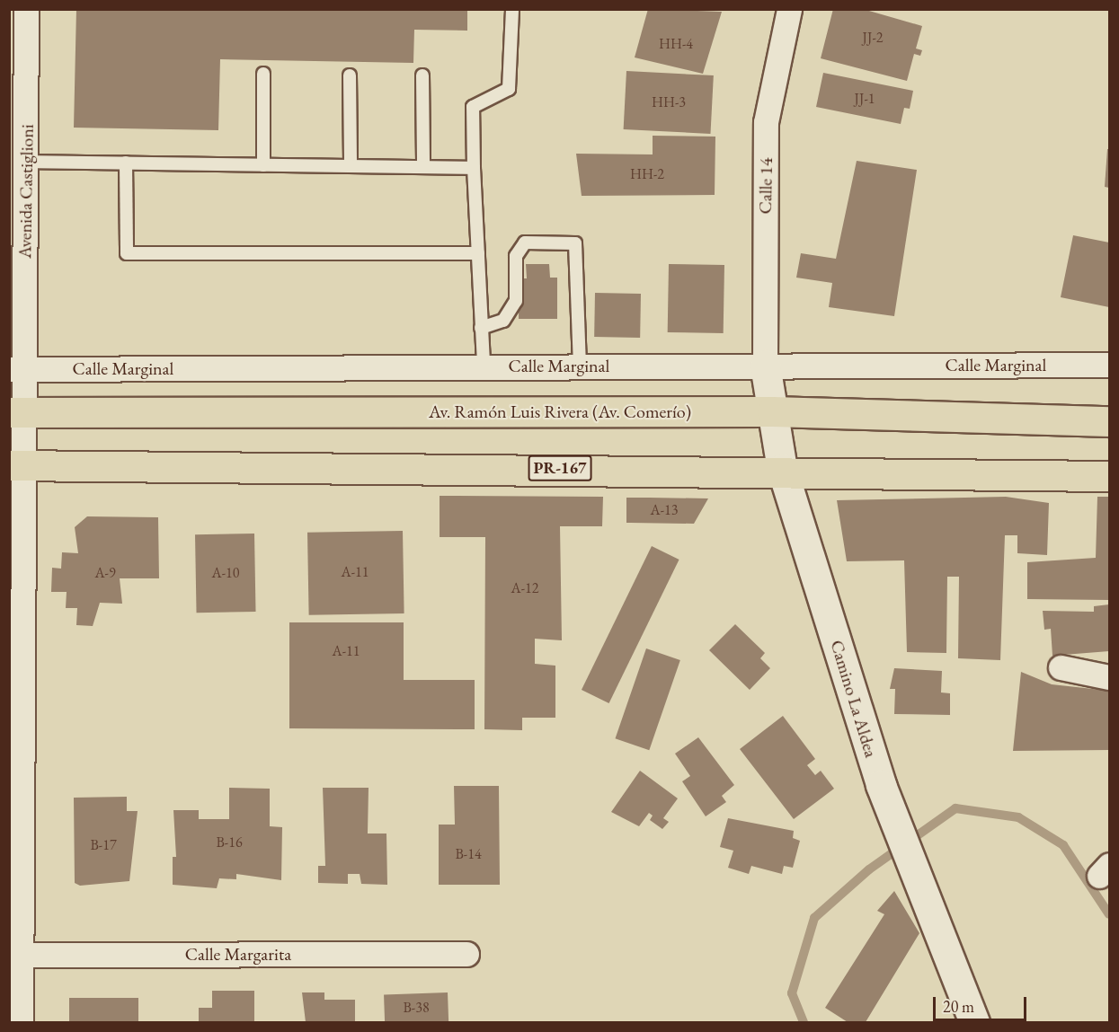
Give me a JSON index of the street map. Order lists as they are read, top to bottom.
{
  "streets": {
    "main road": ["Av. Ramón Luis Rivera (Av. Comerío)", "PR-167"],
    "street": [
      "Calle 14",
      "Avenida Castiglioni",
      "Calle Marginal",
      "Camino La Aldea",
      "Calle Margarita"
    ]
  },
  "crossings": [
    ["Calle 14", "Calle Marginal"],
    ["Calle 14", "Camino La Aldea"],
    ["Avenida Castiglioni", "Calle Marginal"],
    ["Avenida Castiglioni", "Av. Ramón Luis Rivera (Av. Comerío)"],
    ["Avenida Castiglioni", "PR-167"],
    ["Avenida Castiglioni", "Calle Margarita"],
    ["Calle Marginal", "Camino La Aldea"],
    ["Av. Ramón Luis Rivera (Av. Comerío)", "Camino La Aldea"],
    ["PR-167", "Camino La Aldea"]
  ],
  "house_numbers": [
    "JJ-2",
    "HH-4",
    "JJ-1",
    "HH-3",
    "HH-2",
    "A-13",
    "A-11",
    "A-9",
    "A-10",
    "A-12",
    "A-11",
    "B-16",
    "B-17",
    "B-14",
    "B-38"
  ],
  "scale_bar": "20 m"
}
